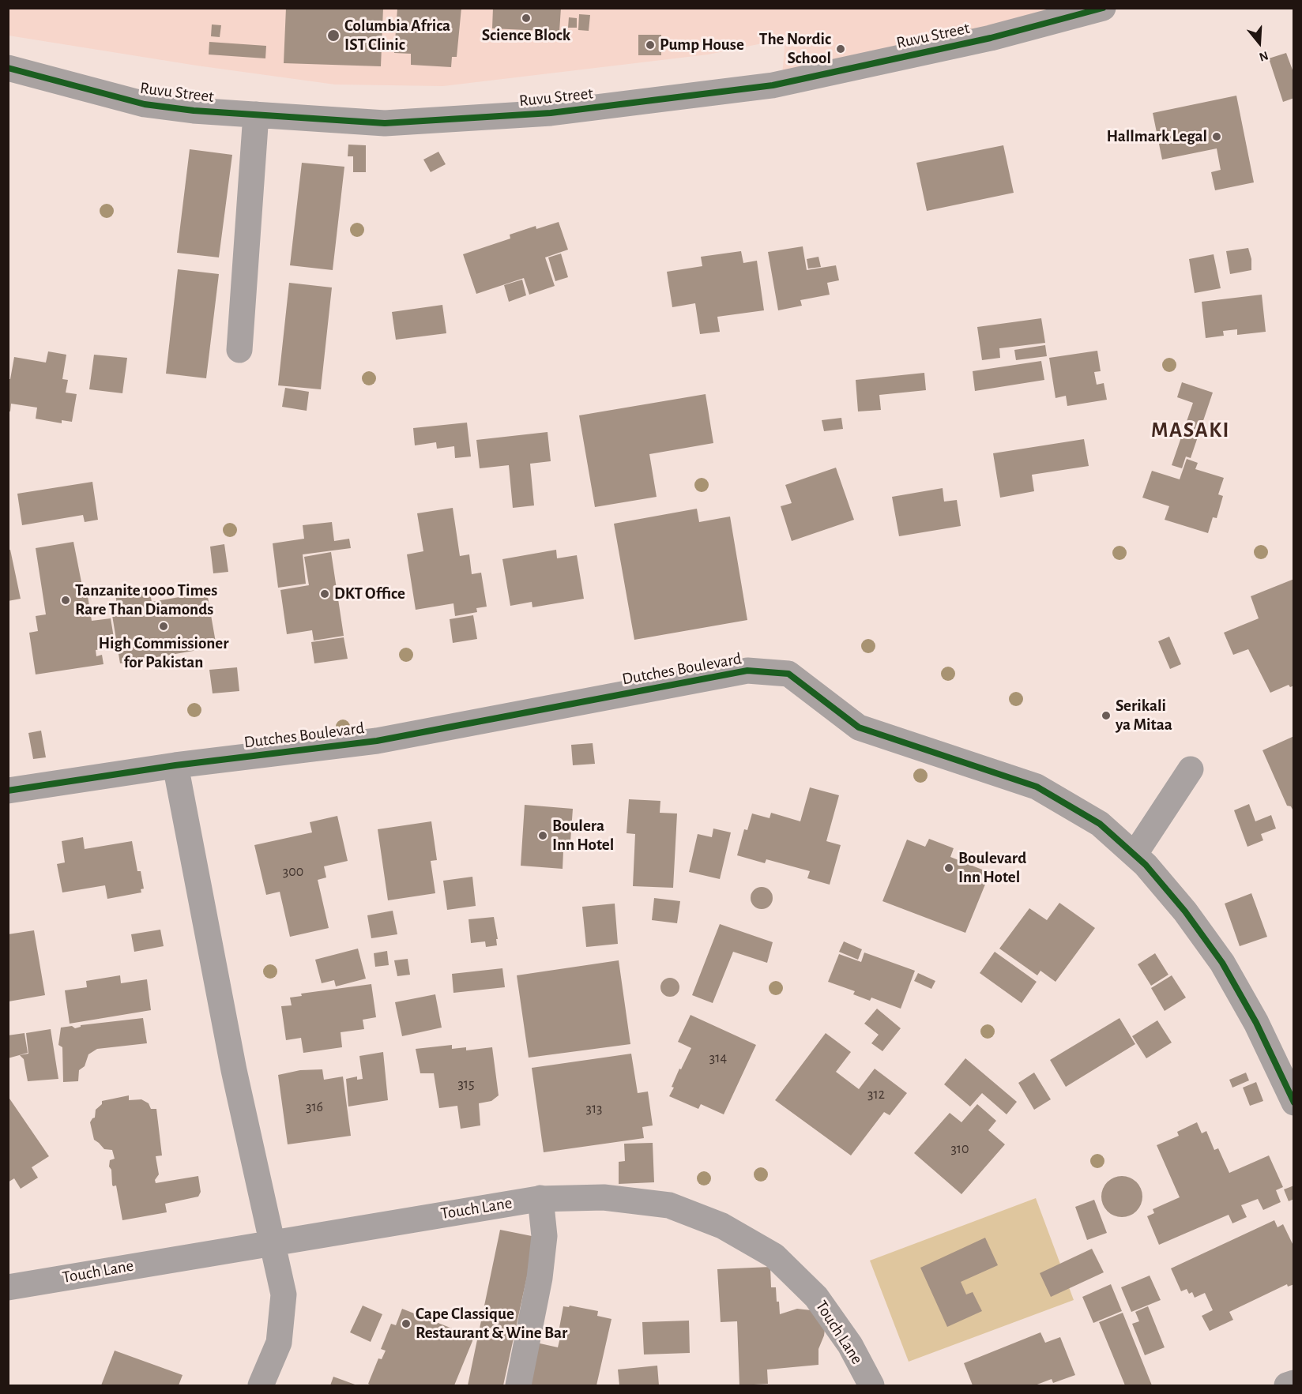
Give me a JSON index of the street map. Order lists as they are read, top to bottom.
{
  "streets": {
    "street": ["Ruvu Street", "Dutches Boulevard", "Touch Lane"]
  },
  "districts": ["MASAKI"],
  "places": [
    "Science Block",
    "Columbia Africa IST Clinic",
    "Pump House",
    "The Nordic School",
    "Hallmark Legal",
    "DKT Office",
    "Tanzanite 1000 Times Rare Than Diamonds",
    "High Commissioner for Pakistan",
    "Serikali ya Mitaa",
    "Boulera Inn Hotel",
    "Boulevard Inn Hotel",
    "Cape Classique Restaurant & Wine Bar"
  ],
  "house_numbers": [
    "300",
    "314",
    "315",
    "312",
    "316",
    "313",
    "310"
  ],
  "north": "bottom"
}
